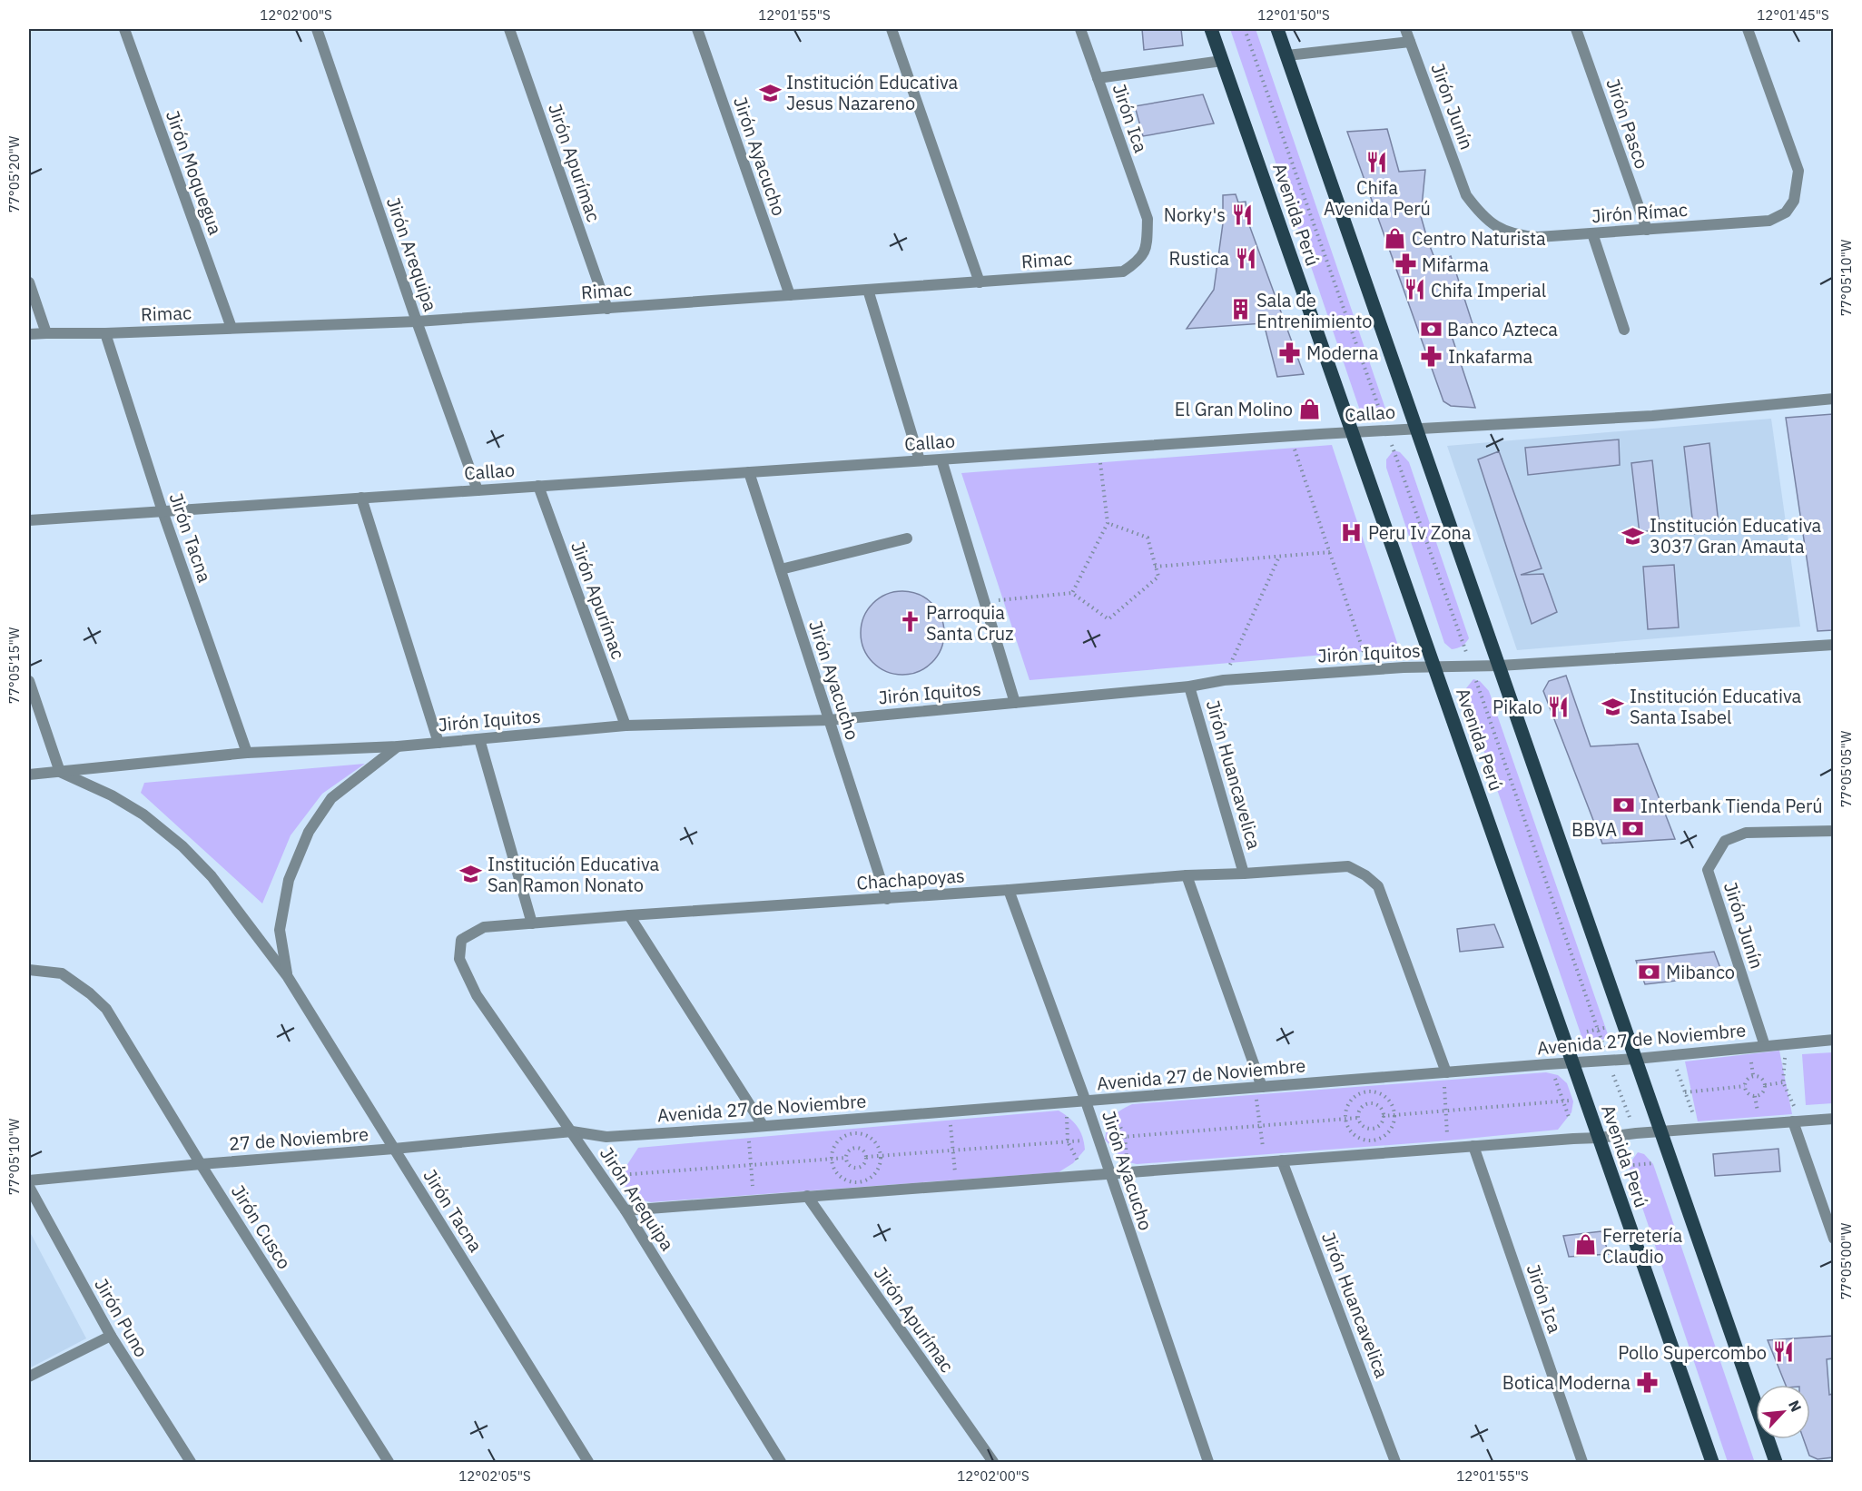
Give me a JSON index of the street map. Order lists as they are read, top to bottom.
{
  "streets": {
    "main road": ["Avenida Perú"],
    "street": [
      "Jirón Junín",
      "Jirón Ica",
      "Jirón Pasco",
      "Jirón Ayacucho",
      "Jirón Apurímac",
      "Jirón Moquegua",
      "Jirón Rímac",
      "Jirón Arequipa",
      "Rimac",
      "Callao",
      "Jirón Tacna",
      "Jirón Iquitos",
      "Jirón Huancavelica",
      "Chachapoyas",
      "Avenida 27 de Noviembre",
      "27 de Noviembre",
      "Jirón Cusco",
      "Jirón Puno"
    ]
  },
  "crossings": [
    ["Jirón Junín", "Jirón Rímac"],
    ["Jirón Junín", "Avenida 27 de Noviembre"],
    ["Jirón Ica", "Rimac"],
    ["Jirón Pasco", "Jirón Rímac"],
    ["Jirón Ayacucho", "Rimac"],
    ["Jirón Ayacucho", "Callao"],
    ["Jirón Ayacucho", "Jirón Iquitos"],
    ["Jirón Ayacucho", "Chachapoyas"],
    ["Jirón Ayacucho", "Avenida 27 de Noviembre"],
    ["Jirón Apurímac", "Rimac"],
    ["Jirón Apurímac", "Callao"],
    ["Jirón Apurímac", "Jirón Iquitos"],
    ["Jirón Moquegua", "Rimac"],
    ["Avenida Perú", "Callao"],
    ["Avenida Perú", "Jirón Iquitos"],
    ["Avenida Perú", "Avenida 27 de Noviembre"],
    ["Jirón Arequipa", "Rimac"],
    ["Jirón Arequipa", "Callao"],
    ["Jirón Arequipa", "Chachapoyas"],
    ["Jirón Arequipa", "Avenida 27 de Noviembre"],
    ["Jirón Arequipa", "27 de Noviembre"],
    ["Rimac", "Jirón Tacna"],
    ["Callao", "Jirón Tacna"],
    ["Jirón Tacna", "Jirón Iquitos"],
    ["Jirón Tacna", "27 de Noviembre"],
    ["Jirón Iquitos", "Jirón Huancavelica"],
    ["Jirón Huancavelica", "Chachapoyas"],
    ["Chachapoyas", "Avenida 27 de Noviembre"],
    ["Avenida 27 de Noviembre", "27 de Noviembre"],
    ["27 de Noviembre", "Jirón Cusco"]
  ],
  "places": {
    "school or university": [
      "Institución Educativa Jesus Nazareno",
      "Institución Educativa 3037 Gran Amauta",
      "Institución Educativa Santa Isabel",
      "Institución Educativa San Ramon Nonato"
    ],
    "restaurant": [
      "Chifa Avenida Perú",
      "Norky's",
      "Rustica",
      "Chifa Imperial",
      "Pikalo",
      "Pollo Supercombo"
    ],
    "shop": ["Centro Naturista", "El Gran Molino", "Ferretería Claudio"],
    "pharmacy": [
      "Mifarma",
      "Moderna",
      "Inkafarma",
      "Botica Moderna"
    ],
    "building": ["Sala de Entrenimiento"],
    "bank": [
      "Banco Azteca",
      "Interbank Tienda Perú",
      "BBVA",
      "Mibanco"
    ],
    "hospital": ["Peru Iv Zona"],
    "church": ["Parroquia Santa Cruz"]
  },
  "north": "top right",
  "coordinates": [
    "12°02'00\"S",
    "12°01'55\"S",
    "12°01'50\"S",
    "12°01'45\"S",
    "77°05'20\"W",
    "77°05'10\"W",
    "77°05'15\"W",
    "77°05'05\"W",
    "77°05'00\"W",
    "12°02'05\"S"
  ]
}
